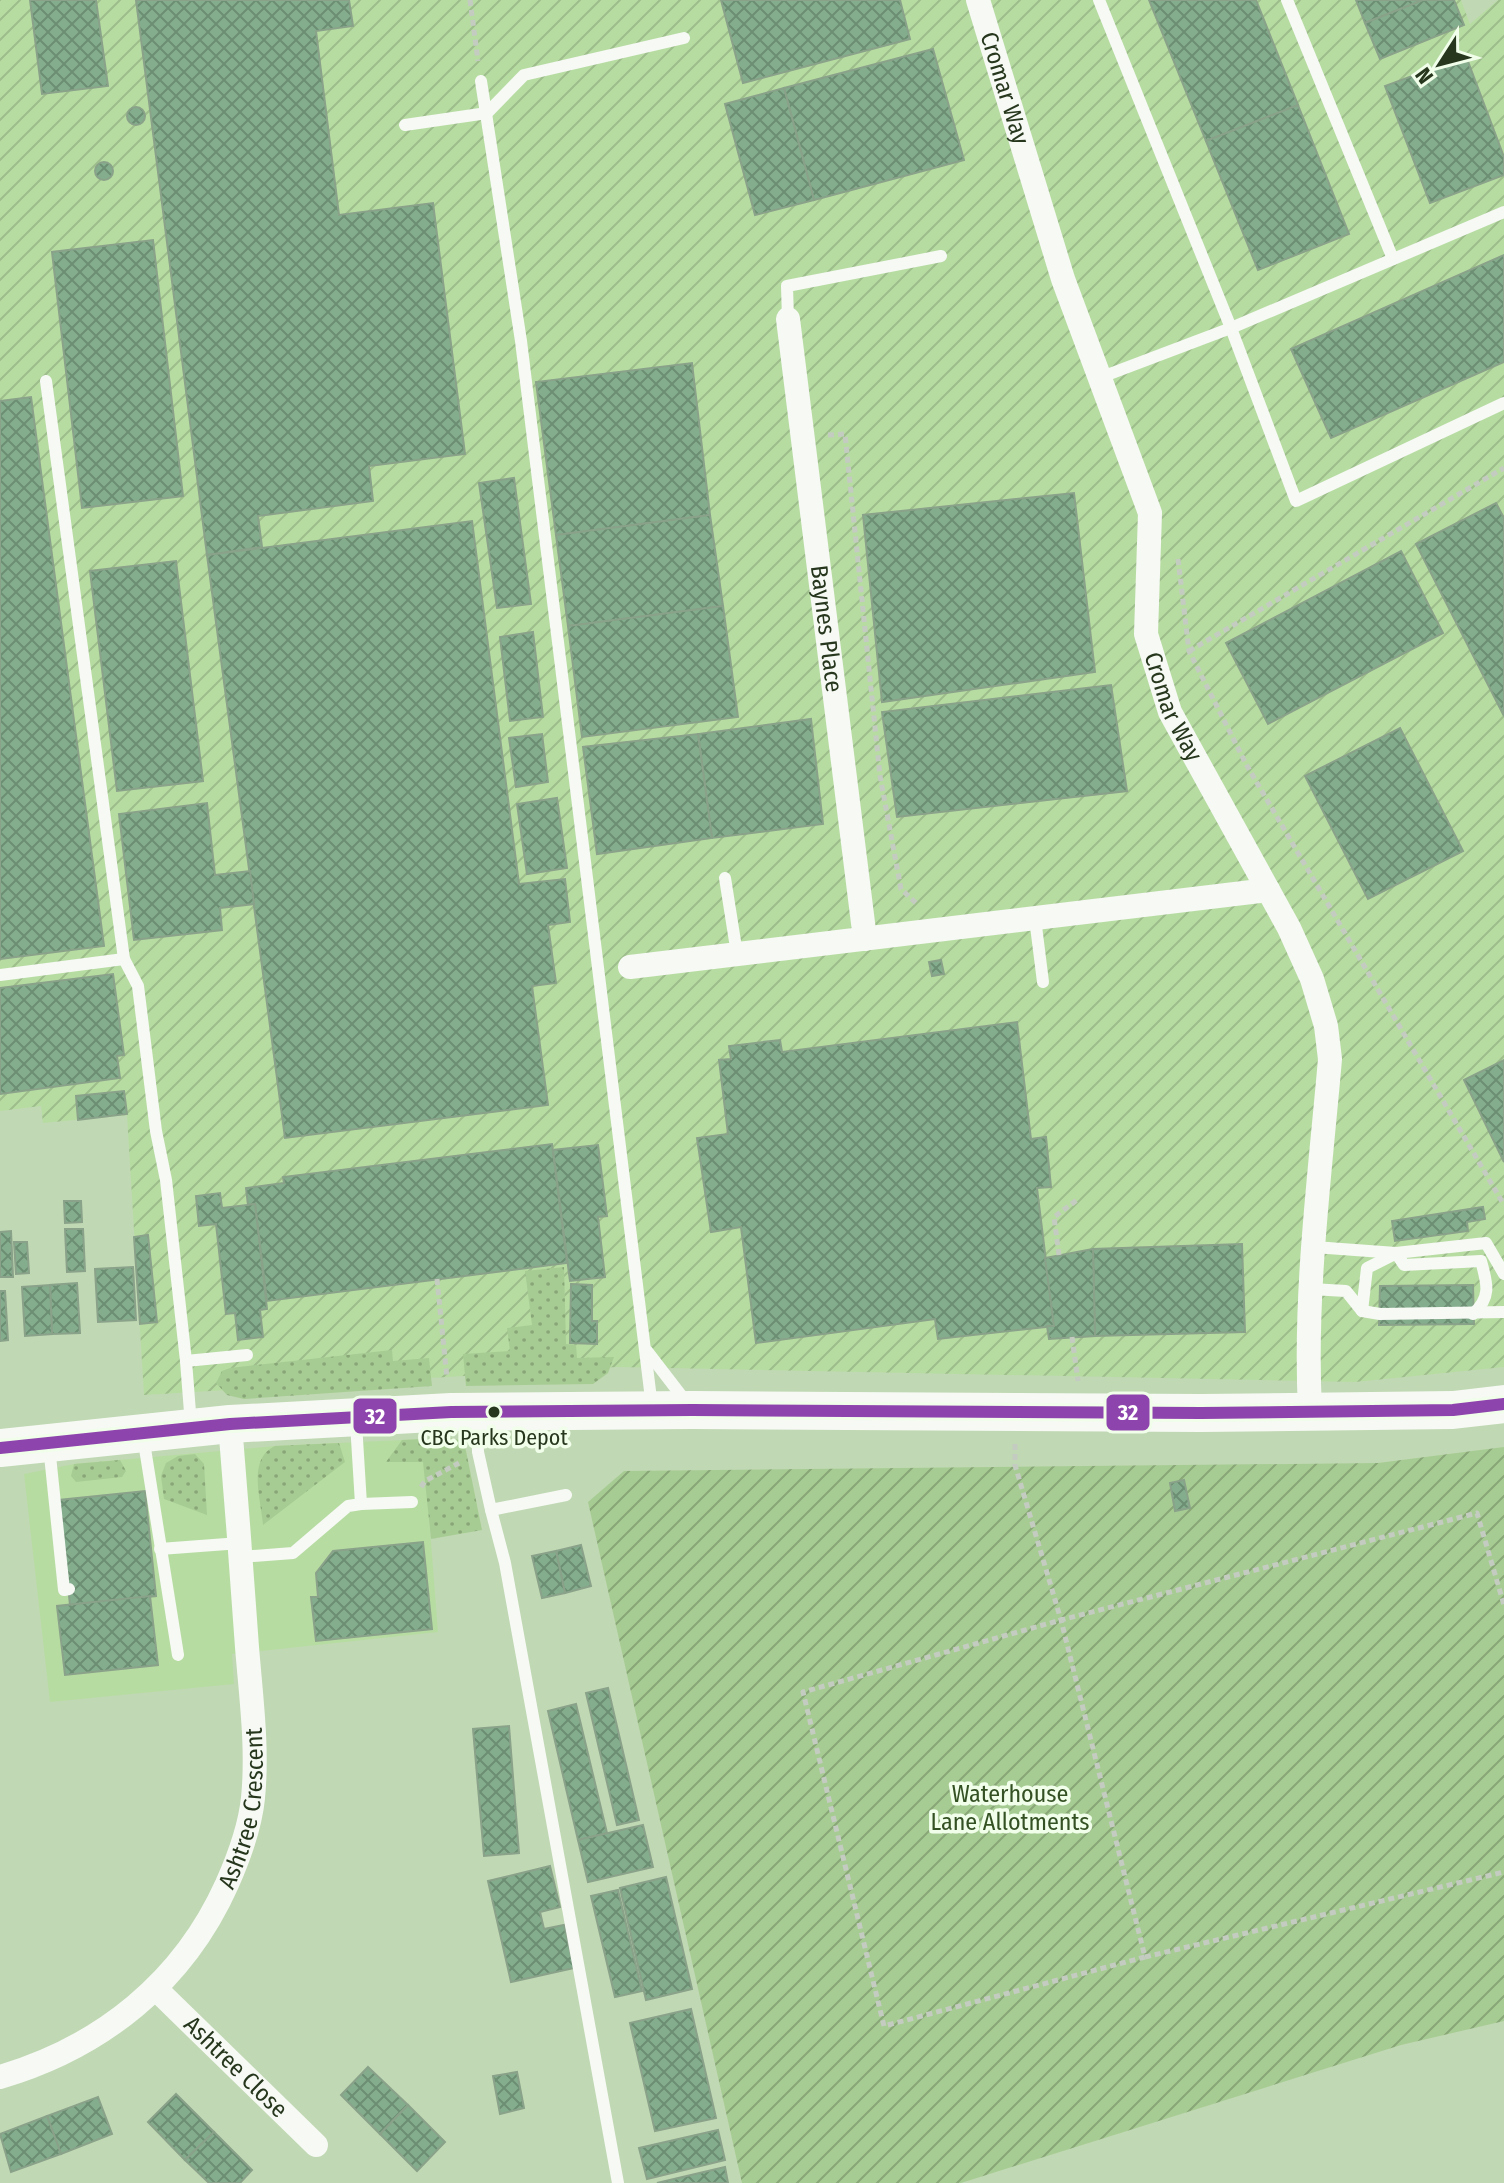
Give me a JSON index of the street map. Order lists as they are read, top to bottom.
{
  "streets": {
    "street": [
      "Cromar Way",
      "Baynes Place",
      "Ashtree Crescent",
      "Ashtree Close"
    ]
  },
  "crossings": [
    ["Ashtree Crescent", "Ashtree Close"]
  ],
  "parks": ["Waterhouse Lane Allotments"],
  "places": ["CBC Parks Depot"],
  "lines": ["transit line 32"],
  "north": "bottom left"
}
